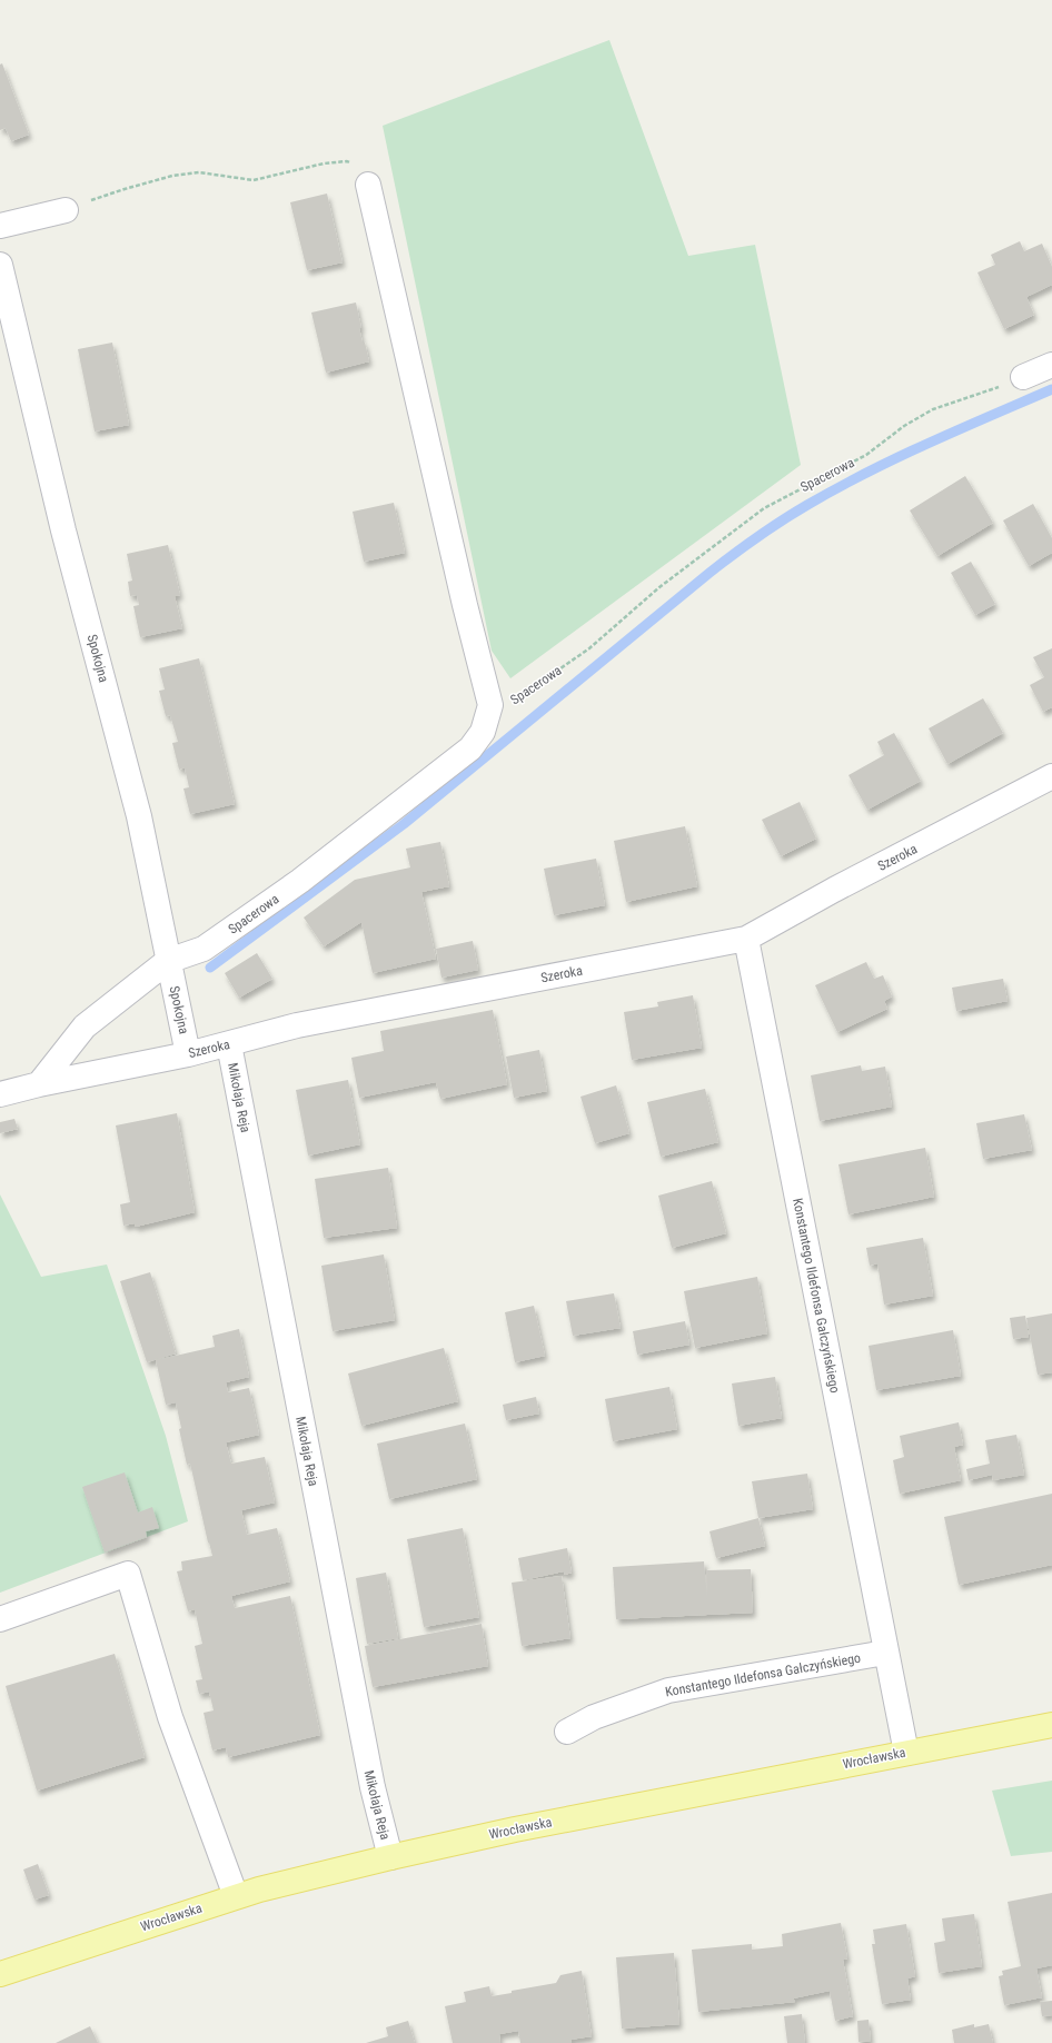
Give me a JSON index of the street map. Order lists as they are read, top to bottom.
{
  "streets": {
    "main road": ["Wrocławska"],
    "street": [
      "Spacerowa",
      "Spokojna",
      "Szeroka",
      "Mikołaja Reja",
      "Konstantego Ildefonsa Gałczyńskiego"
    ]
  },
  "crossings": [
    ["Spacerowa", "Spokojna"],
    ["Spacerowa", "Szeroka"],
    ["Spokojna", "Szeroka"],
    ["Szeroka", "Mikołaja Reja"],
    ["Szeroka", "Konstantego Ildefonsa Gałczyńskiego"],
    ["Mikołaja Reja", "Wrocławska"],
    ["Konstantego Ildefonsa Gałczyńskiego", "Wrocławska"]
  ]
}
